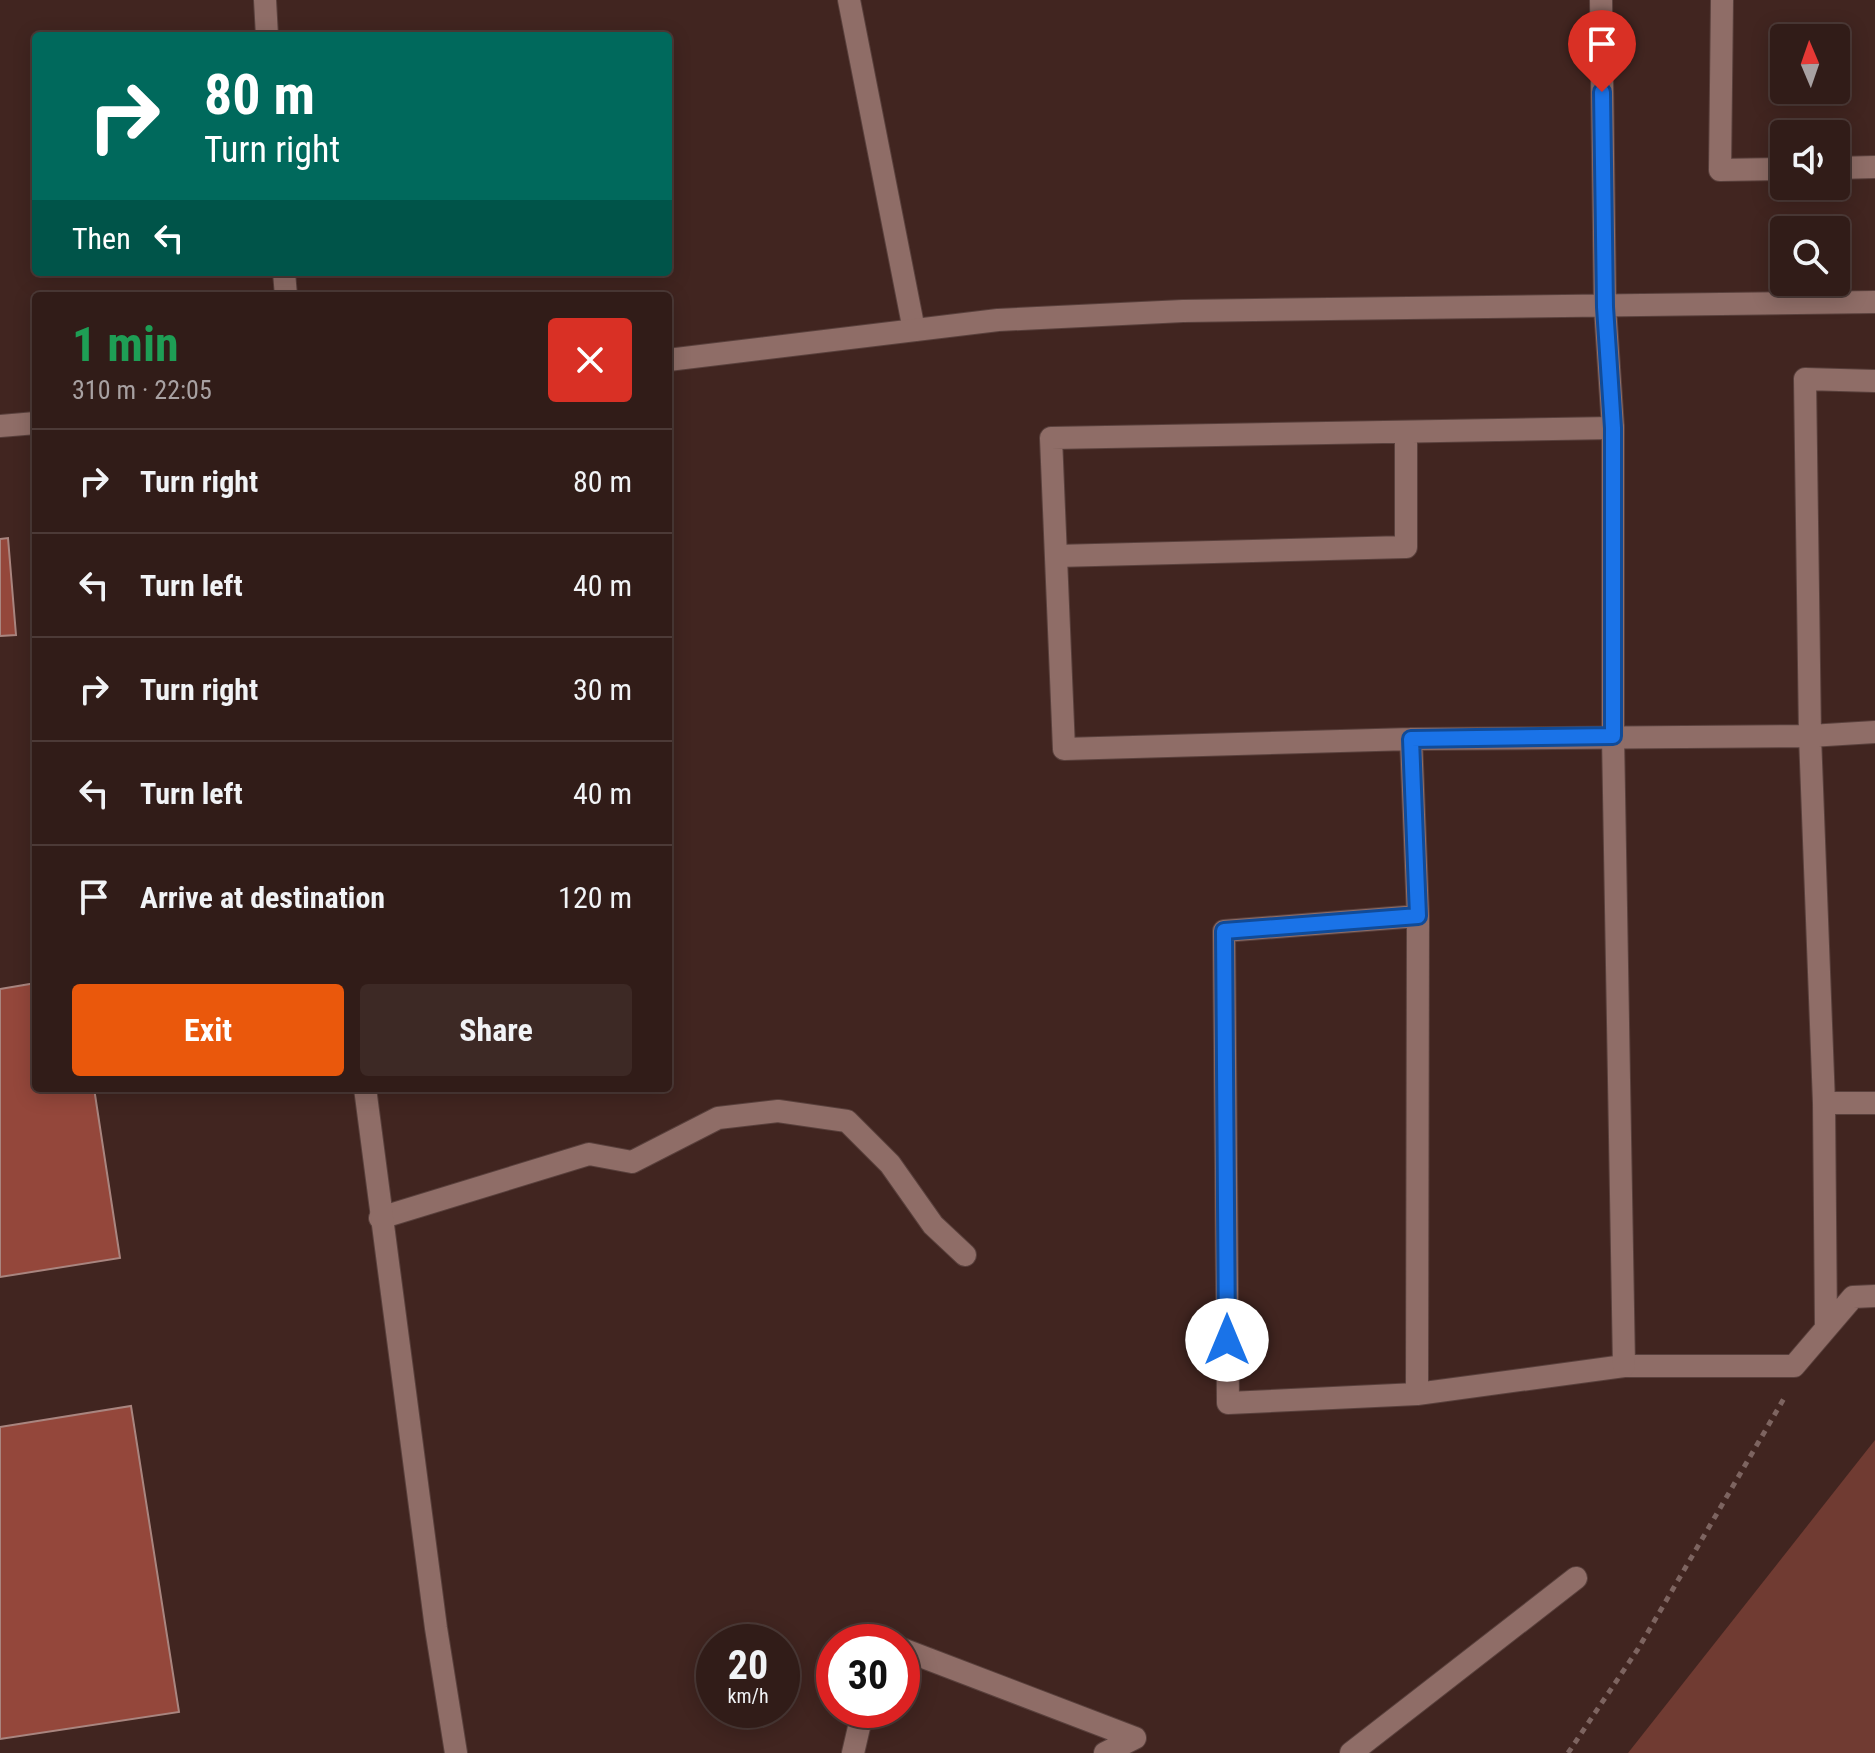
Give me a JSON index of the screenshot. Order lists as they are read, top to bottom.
{
  "north": "top",
  "page": {
    "turn": ["80 m", "Turn right"],
    "then": "Then",
    "heading": ["1 min", "310 m · 22:05"],
    "list": [
      {
        "name": "Turn right",
        "value": "80 m"
      },
      {
        "name": "Turn left",
        "value": "40 m"
      },
      {
        "name": "Turn right",
        "value": "30 m"
      },
      {
        "name": "Turn left",
        "value": "40 m"
      },
      {
        "name": "Arrive at destination",
        "value": "120 m"
      }
    ],
    "buttons": ["Exit", "Share"],
    "speed": "20 km/h",
    "limit": "30"
  }
}
